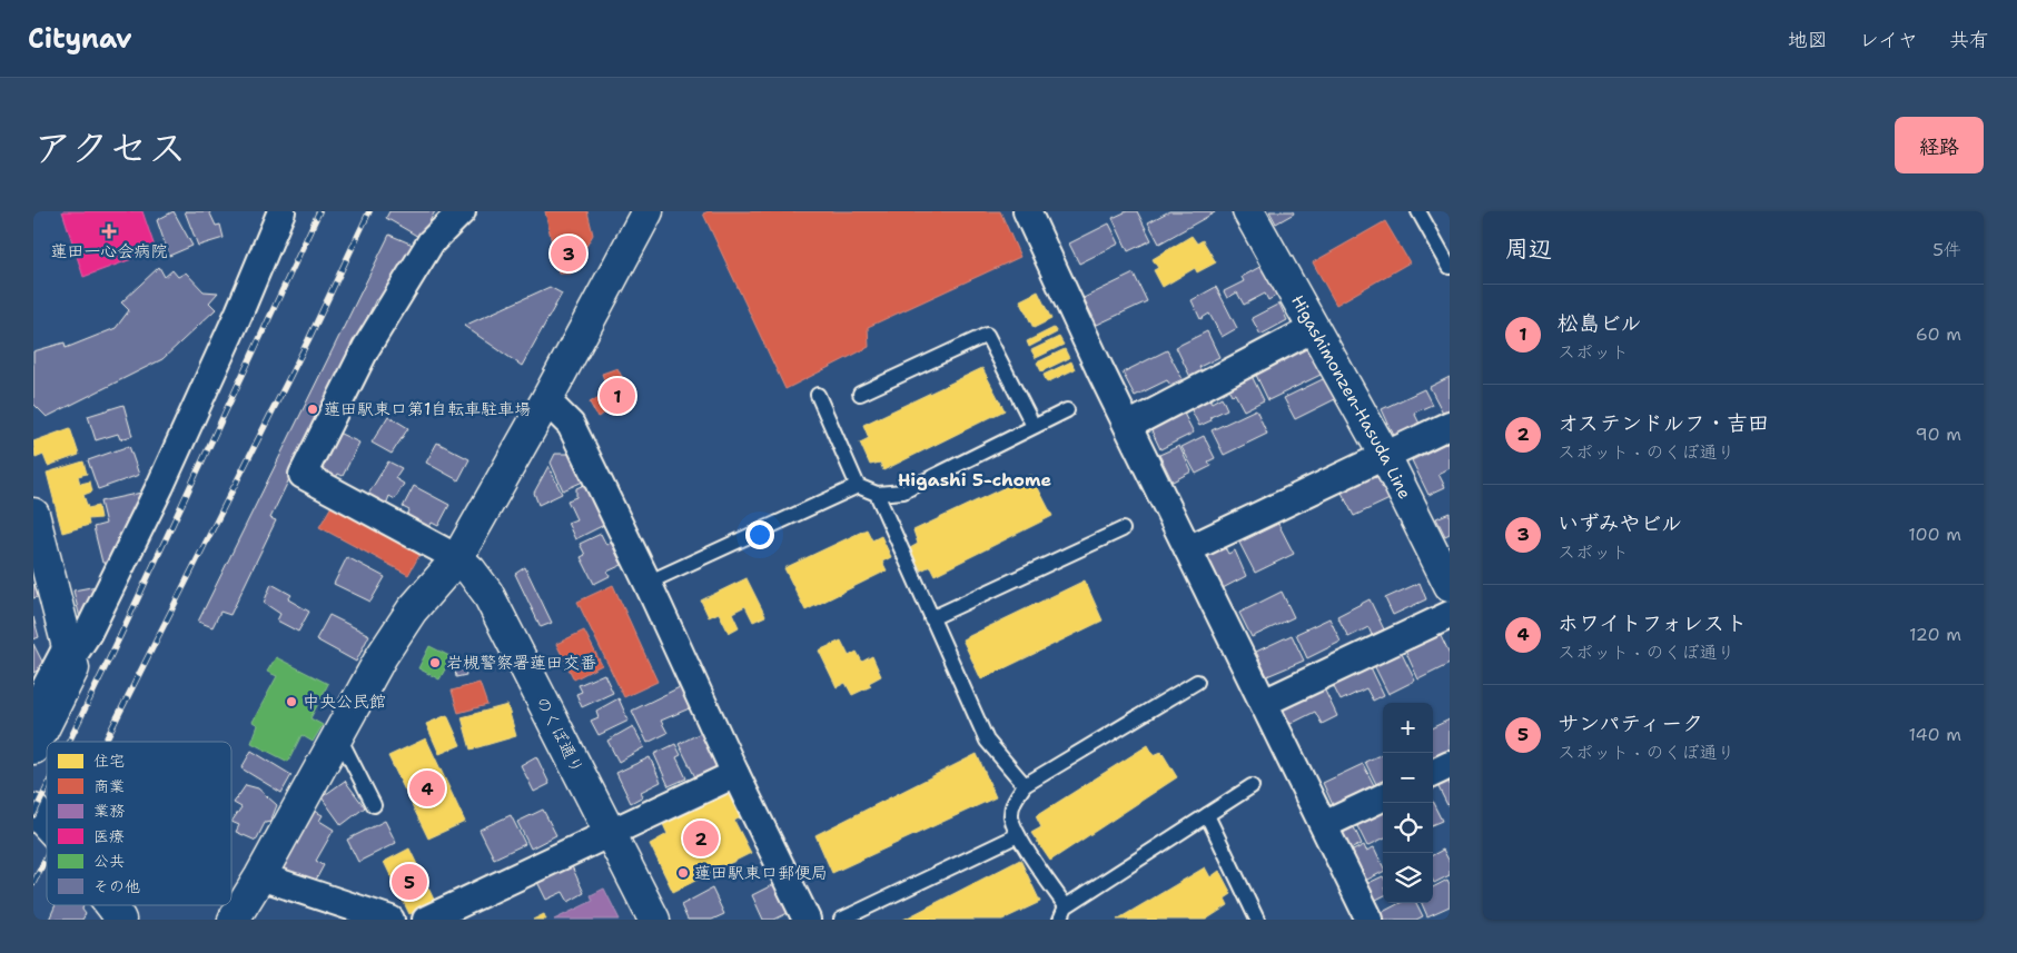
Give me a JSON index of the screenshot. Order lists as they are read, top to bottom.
{
  "streets": {
    "street": ["Higashimonzen-Hasuda Line", "のくぼ通り"]
  },
  "districts": ["Higashi 5-chome"],
  "places": {
    "health": ["蓮田一心会病院"],
    "other": [
      "蓮田駅東口第1自転車駐車場",
      "岩槻警察署蓮田交番",
      "中央公民館",
      "蓮田駅東口郵便局"
    ]
  },
  "legend": [
    "住宅",
    "商業",
    "業務",
    "医療",
    "公共",
    "その他"
  ],
  "page": {
    "header": "Citynav",
    "nav": ["地図", "レイヤ", "共有"],
    "title": "アクセス",
    "buttons": "経路",
    "heading": ["周辺", "5件"],
    "pins": [
      "3",
      "1",
      "4",
      "2",
      "5"
    ],
    "list": [
      {
        "mark": "1",
        "name": "松島ビル",
        "note": "スポット",
        "value": "60 m"
      },
      {
        "mark": "2",
        "name": "オステンドルフ・吉田",
        "note": "スポット · のくぼ通り",
        "value": "90 m"
      },
      {
        "mark": "3",
        "name": "いずみやビル",
        "note": "スポット",
        "value": "100 m"
      },
      {
        "mark": "4",
        "name": "ホワイトフォレスト",
        "note": "スポット · のくぼ通り",
        "value": "120 m"
      },
      {
        "mark": "5",
        "name": "サンパティーク",
        "note": "スポット · のくぼ通り",
        "value": "140 m"
      }
    ],
    "map_buttons": ["+", "−"]
  }
}
